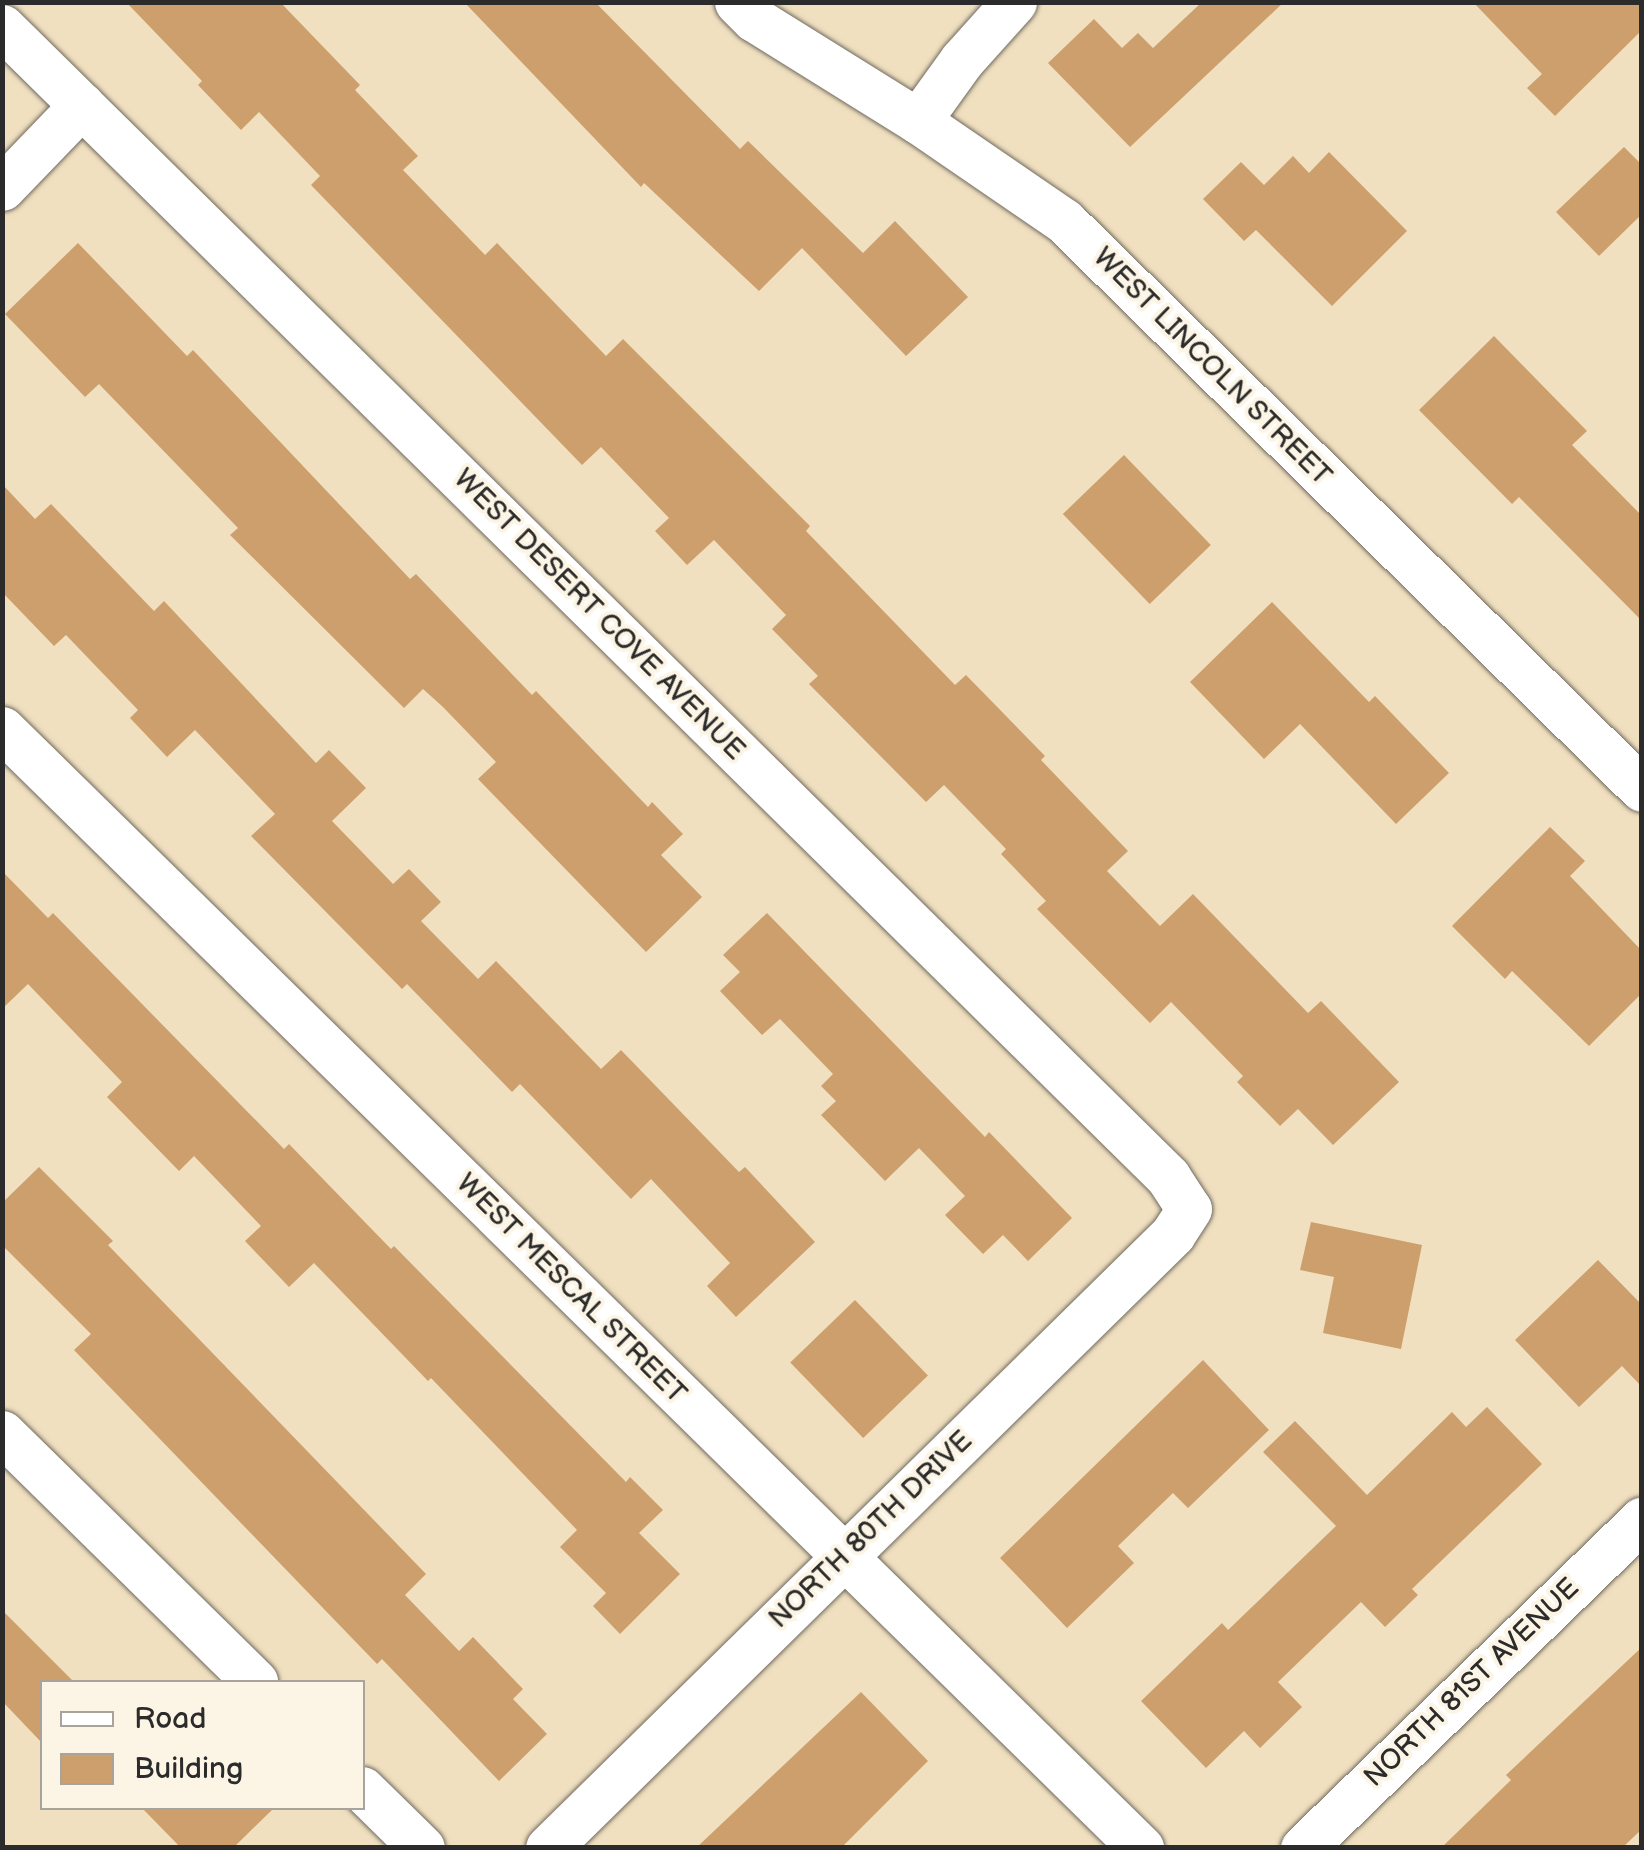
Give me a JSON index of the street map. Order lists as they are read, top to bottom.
{
  "streets": {
    "street": [
      "WEST LINCOLN STREET",
      "WEST DESERT COVE AVENUE",
      "WEST MESCAL STREET",
      "NORTH 80TH DRIVE",
      "NORTH 81ST AVENUE"
    ]
  },
  "crossings": [
    ["WEST DESERT COVE AVENUE", "NORTH 80TH DRIVE"],
    ["WEST MESCAL STREET", "NORTH 80TH DRIVE"]
  ],
  "legend": ["Road", "Building"]
}
